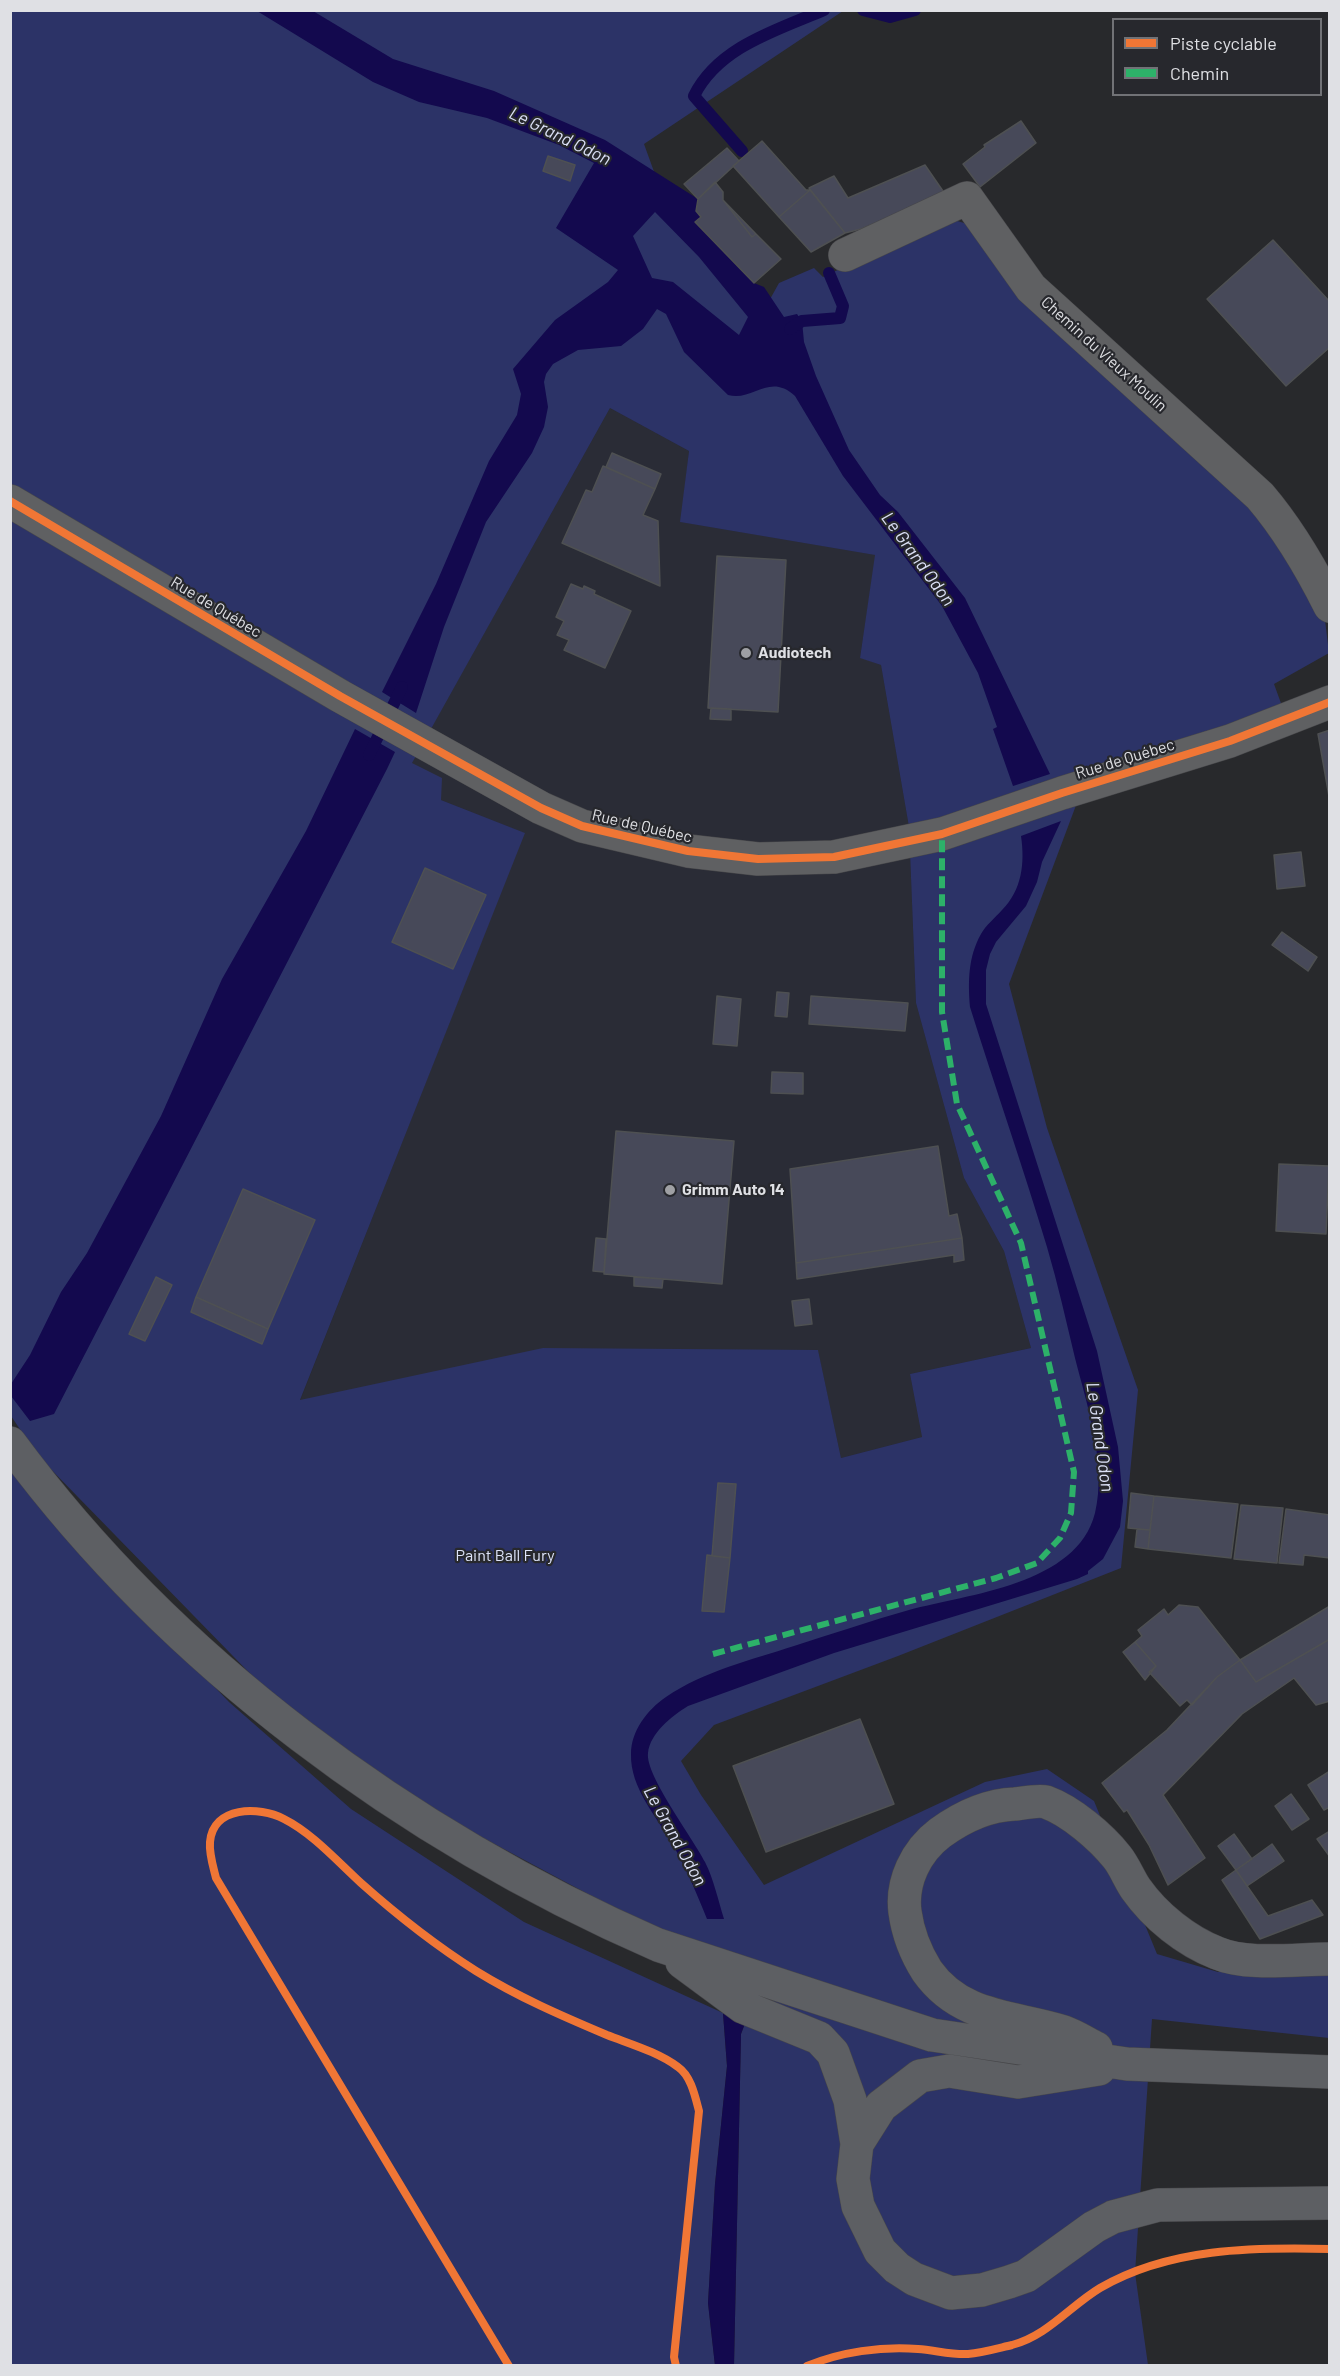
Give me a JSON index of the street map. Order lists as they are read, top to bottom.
{
  "streets": {
    "street": ["Chemin du Vieux Moulin", "Rue de Québec"]
  },
  "water": ["Le Grand Odon"],
  "parks": ["Paint Ball Fury"],
  "places": ["Audiotech", "Grimm Auto 14"],
  "legend": ["Piste cyclable", "Chemin"]
}
